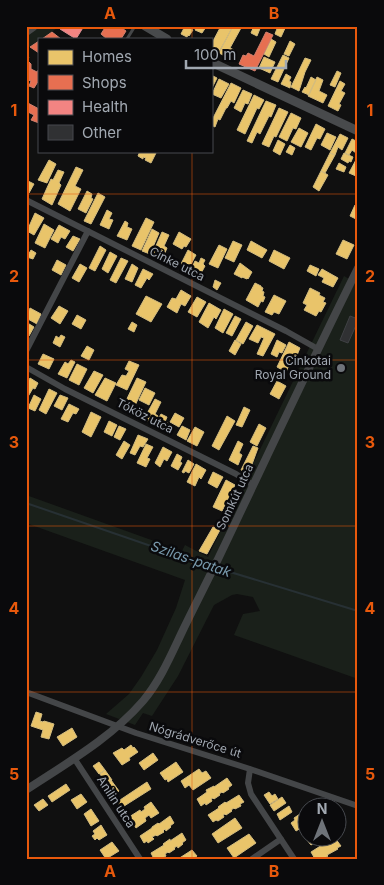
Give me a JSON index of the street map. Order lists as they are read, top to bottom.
{
  "streets": {
    "street": [
      "Cinke utca",
      "Tóköz utca",
      "Somkút utca",
      "Nógrádverőce út",
      "Anilin utca"
    ]
  },
  "crossings": [
    ["Cinke utca", "Somkút utca"],
    ["Tóköz utca", "Somkút utca"],
    ["Somkút utca", "Nógrádverőce út"],
    ["Somkút utca", "Anilin utca"]
  ],
  "water": ["Szilas-patak"],
  "places": ["Cinkotai Royal Ground"],
  "legend": [
    "Homes",
    "Shops",
    "Health",
    "Other"
  ],
  "scale_bar": "100 m",
  "north": "top",
  "grid": {
    "columns": ["A", "B"],
    "rows": [
      "1",
      "2",
      "3",
      "4",
      "5"
    ]
  }
}
